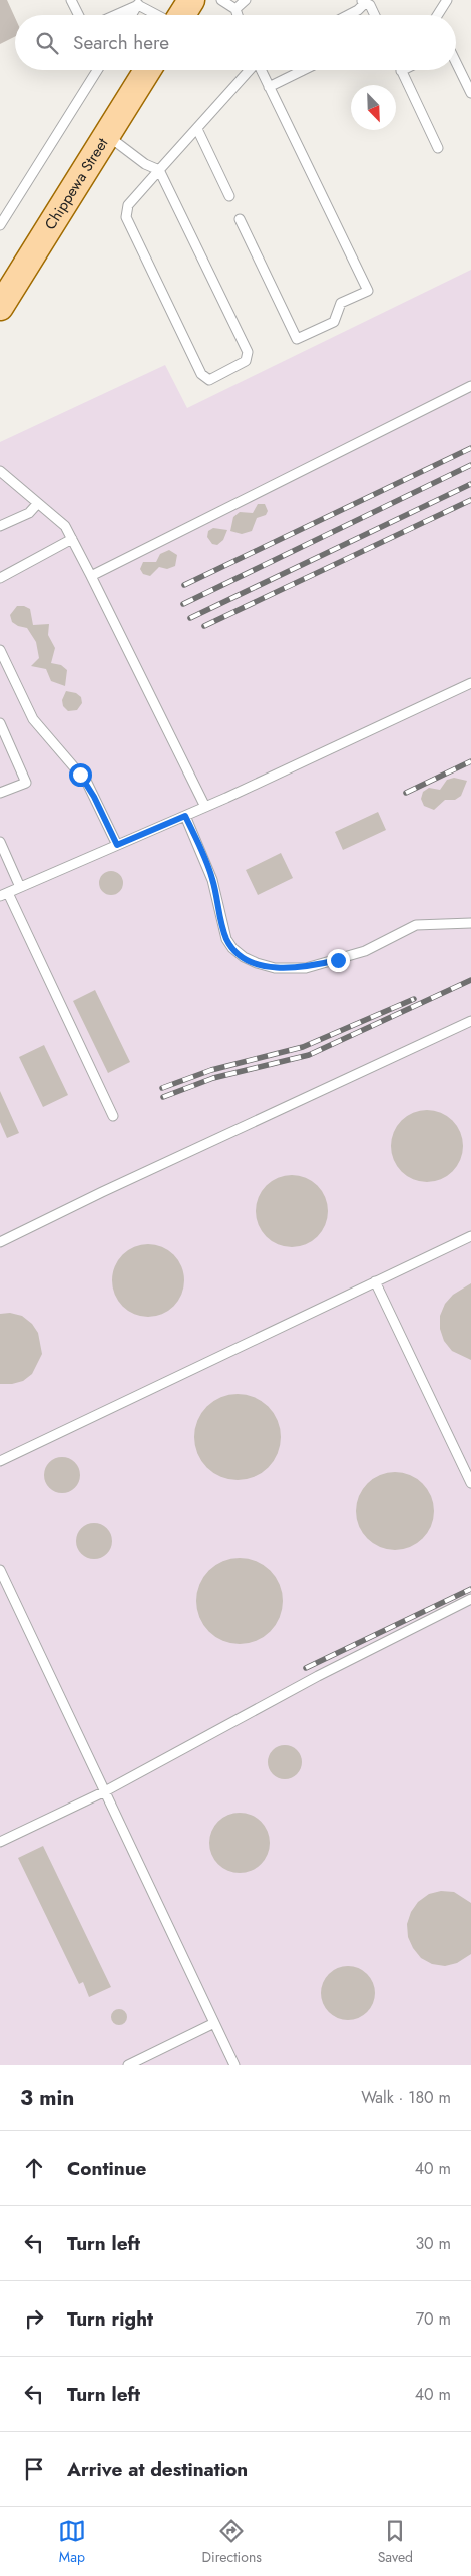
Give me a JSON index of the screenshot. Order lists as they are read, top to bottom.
{
  "streets": {
    "main road": ["Chippewa Street"]
  },
  "north": "bottom right",
  "page": {
    "search": "Search here",
    "heading": ["3 min", "Walk · 180 m"],
    "list": [
      ["Continue", "40 m"],
      ["Turn left", "30 m"],
      ["Turn right", "70 m"],
      ["Turn left", "40 m"],
      "Arrive at destination"
    ],
    "nav": ["Map", "Directions", "Saved"]
  }
}
